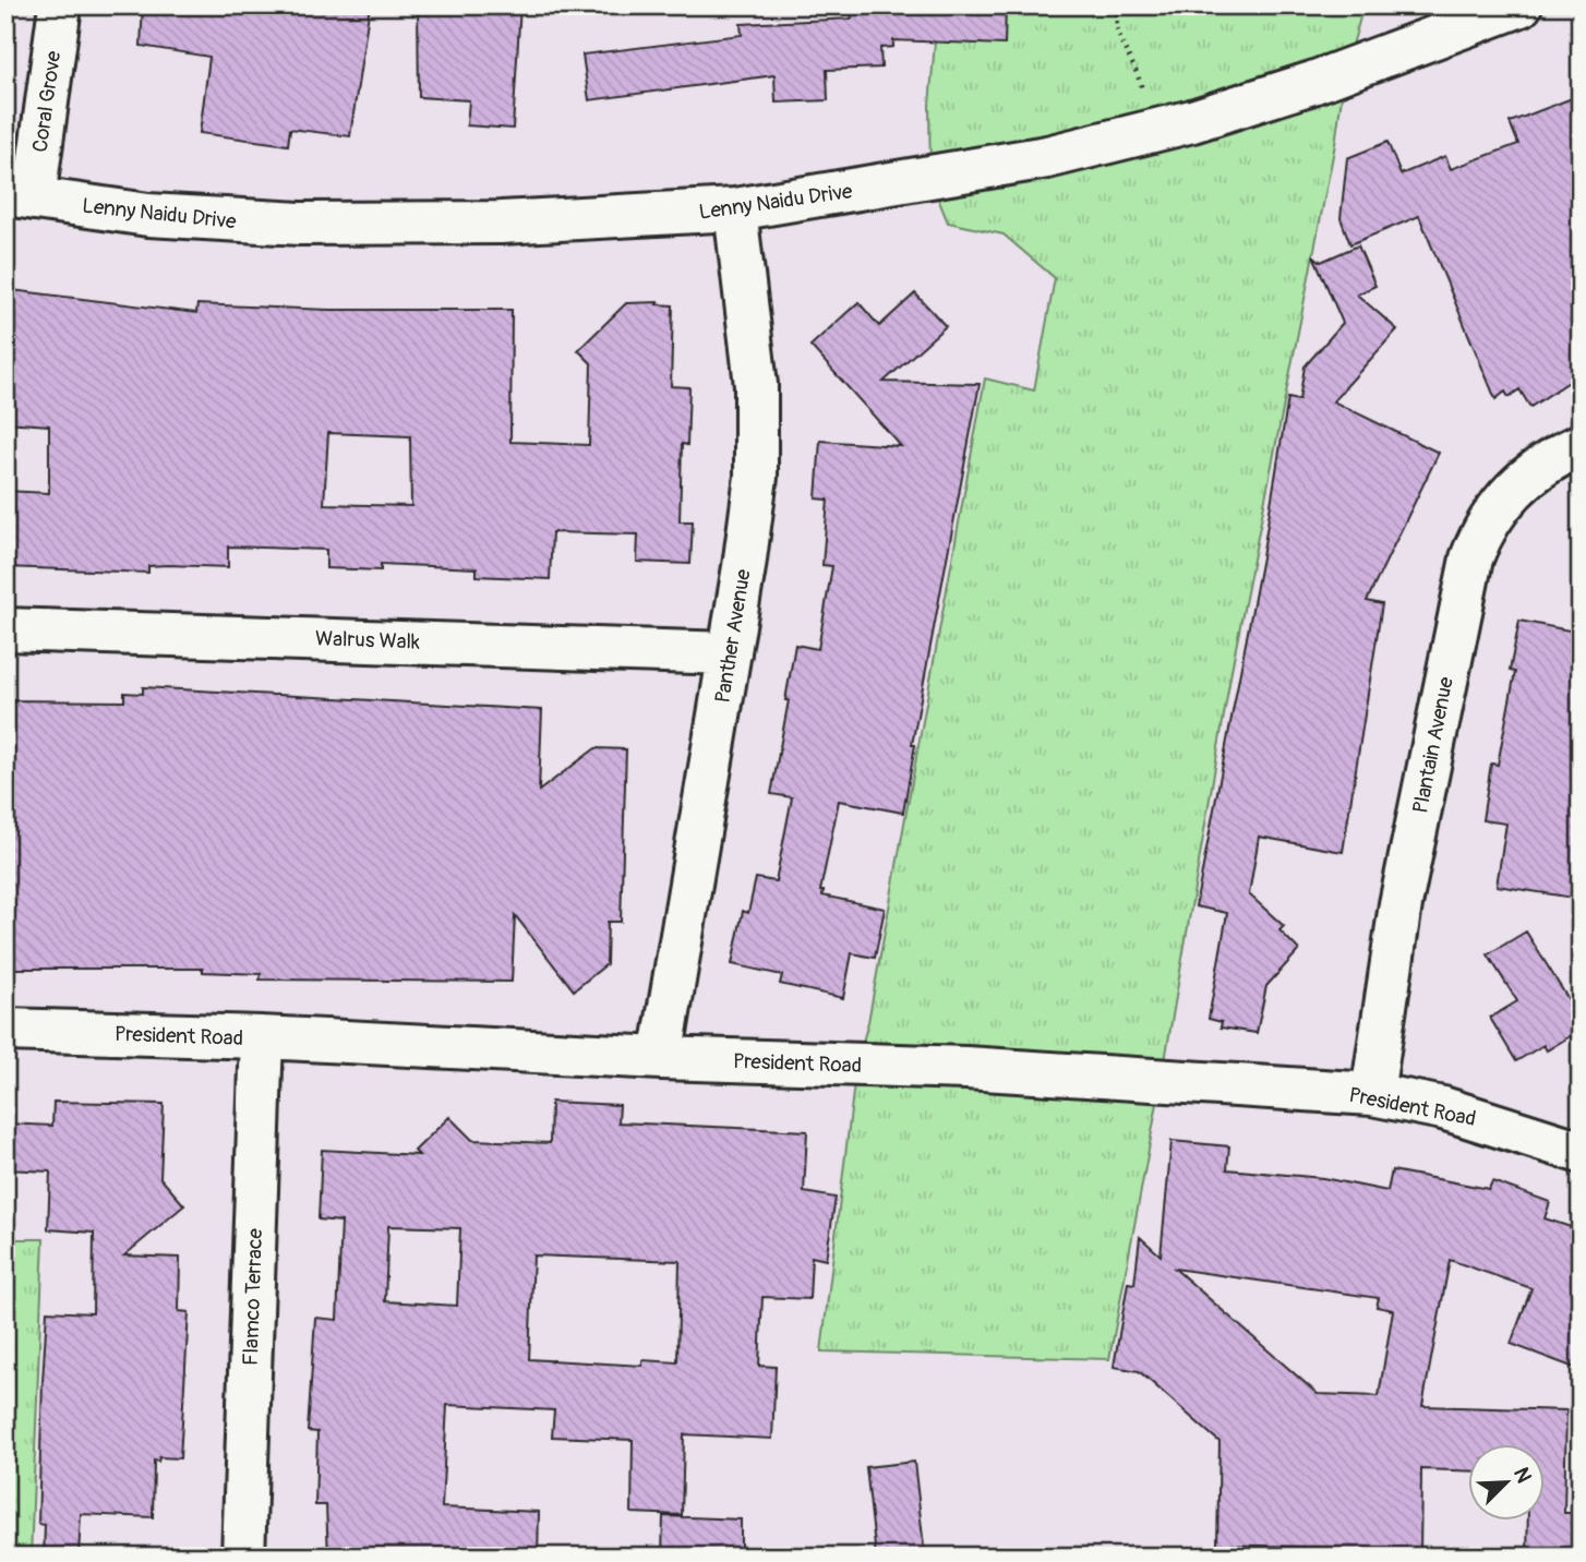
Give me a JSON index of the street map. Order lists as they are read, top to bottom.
{
  "streets": {
    "street": [
      "Coral Grove",
      "Lenny Naidu Drive",
      "Panther Avenue",
      "Walrus Walk",
      "Plantain Avenue",
      "President Road",
      "Flamco Terrace"
    ]
  },
  "crossings": [
    ["Coral Grove", "Lenny Naidu Drive"],
    ["Lenny Naidu Drive", "Panther Avenue"],
    ["Panther Avenue", "Walrus Walk"],
    ["Panther Avenue", "President Road"],
    ["Plantain Avenue", "President Road"],
    ["President Road", "Flamco Terrace"]
  ],
  "north": "top right"
}
